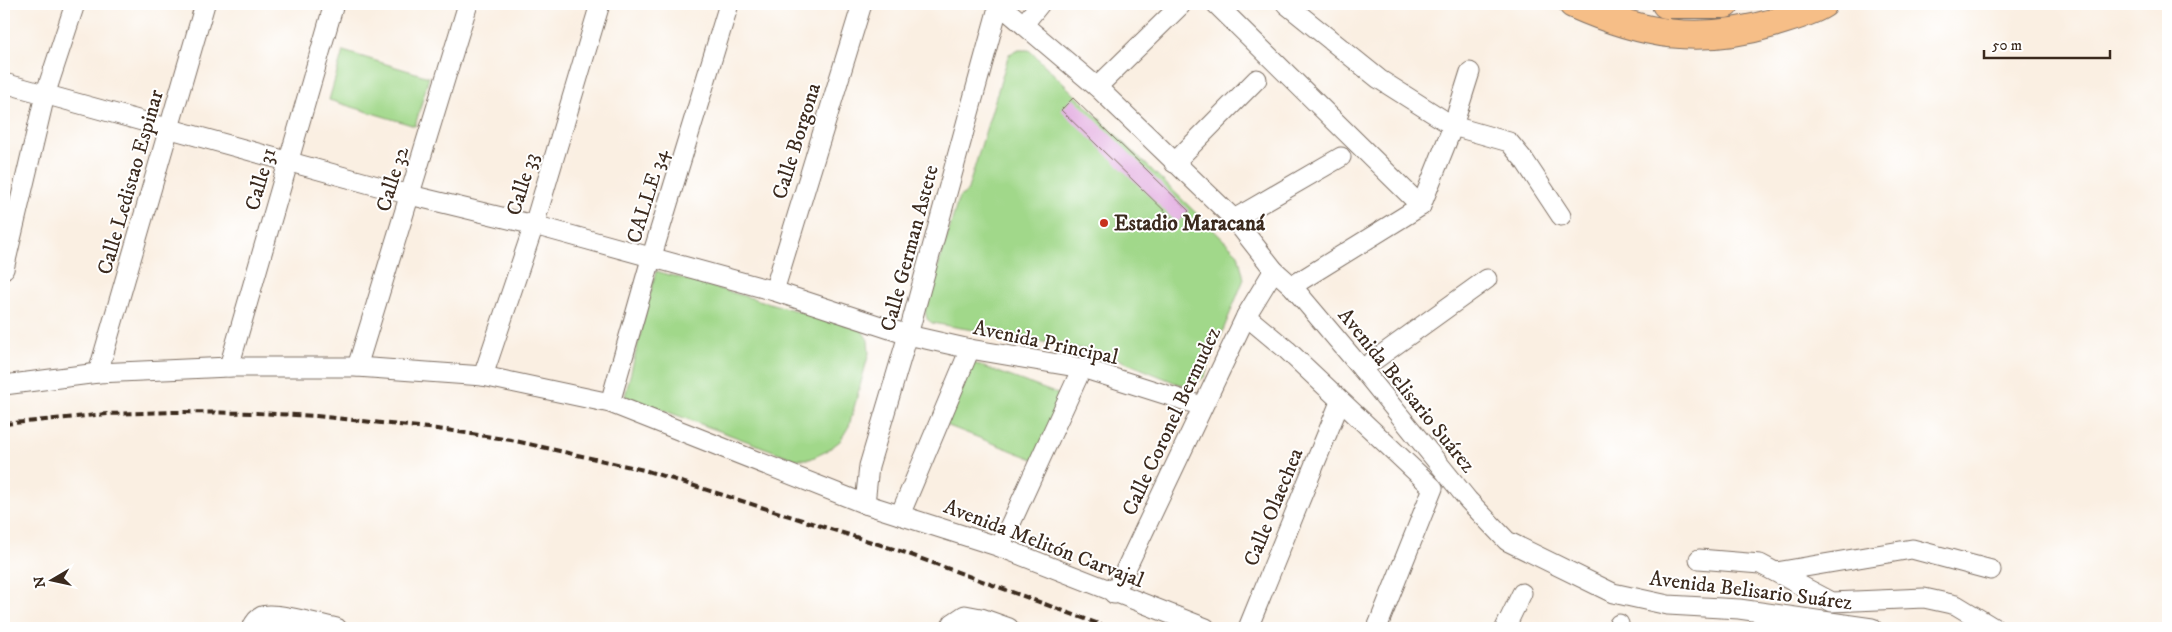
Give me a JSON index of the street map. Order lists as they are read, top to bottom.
{
  "streets": {
    "street": [
      "Calle Borgona",
      "Calle 31",
      "Calle 32",
      "Calle Ledistao Espinar",
      "Calle 33",
      "CALLE 34",
      "Calle German Astete",
      "Avenida Principal",
      "Avenida Belisario Suárez",
      "Calle Coronel Bermudez",
      "Calle Olaechea",
      "Avenida Melitón Carvajal"
    ]
  },
  "crossings": [
    ["Calle Borgona", "Avenida Principal"],
    ["Calle 31", "Avenida Principal"],
    ["Calle 31", "Avenida Melitón Carvajal"],
    ["Calle 32", "Avenida Principal"],
    ["Calle 32", "Avenida Melitón Carvajal"],
    ["Calle Ledistao Espinar", "Avenida Principal"],
    ["Calle Ledistao Espinar", "Avenida Melitón Carvajal"],
    ["Calle 33", "Avenida Principal"],
    ["Calle 33", "Avenida Melitón Carvajal"],
    ["CALLE 34", "Avenida Principal"],
    ["CALLE 34", "Avenida Melitón Carvajal"],
    ["Calle German Astete", "Avenida Principal"],
    ["Calle German Astete", "Avenida Belisario Suárez"],
    ["Calle German Astete", "Avenida Melitón Carvajal"],
    ["Avenida Principal", "Calle Coronel Bermudez"],
    ["Avenida Belisario Suárez", "Calle Coronel Bermudez"],
    ["Calle Coronel Bermudez", "Avenida Melitón Carvajal"]
  ],
  "places": ["Estadio Maracaná"],
  "scale_bar": "50 m",
  "north": "left"
}
